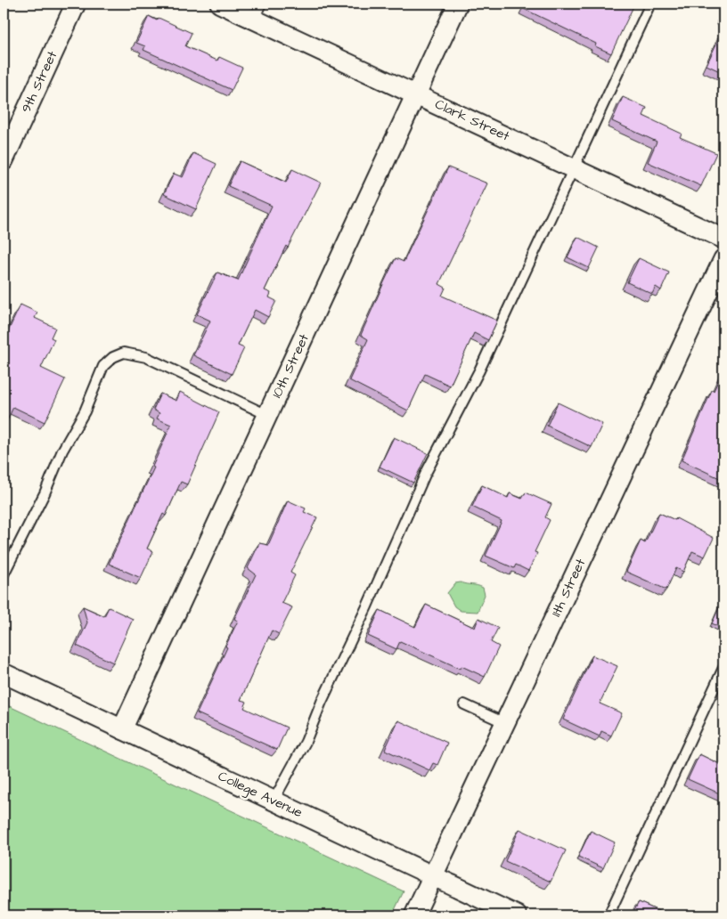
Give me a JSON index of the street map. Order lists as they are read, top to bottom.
{
  "streets": {
    "street": [
      "9th Street",
      "Clark Street",
      "10th Street",
      "11th Street",
      "College Avenue"
    ]
  },
  "crossings": [
    ["Clark Street", "10th Street"],
    ["10th Street", "College Avenue"],
    ["11th Street", "College Avenue"]
  ]
}
